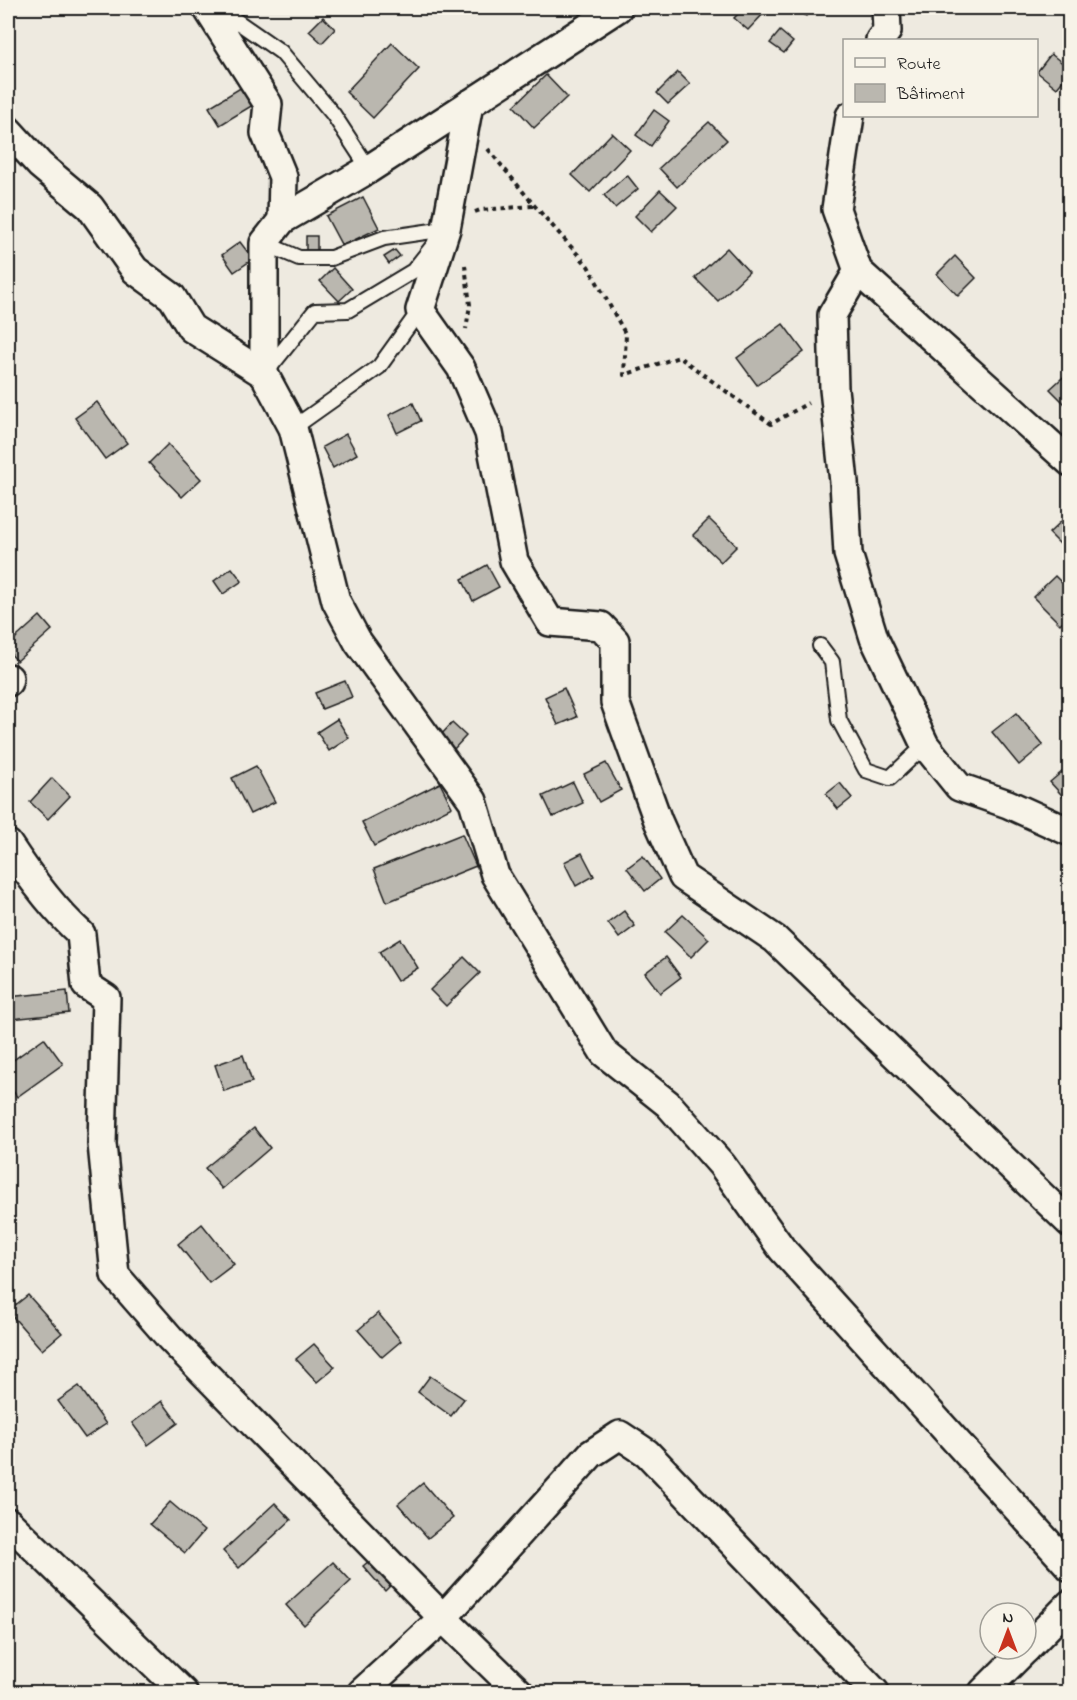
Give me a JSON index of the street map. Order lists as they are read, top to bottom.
{
  "legend": ["Route", "Bâtiment"],
  "north": "top"
}
